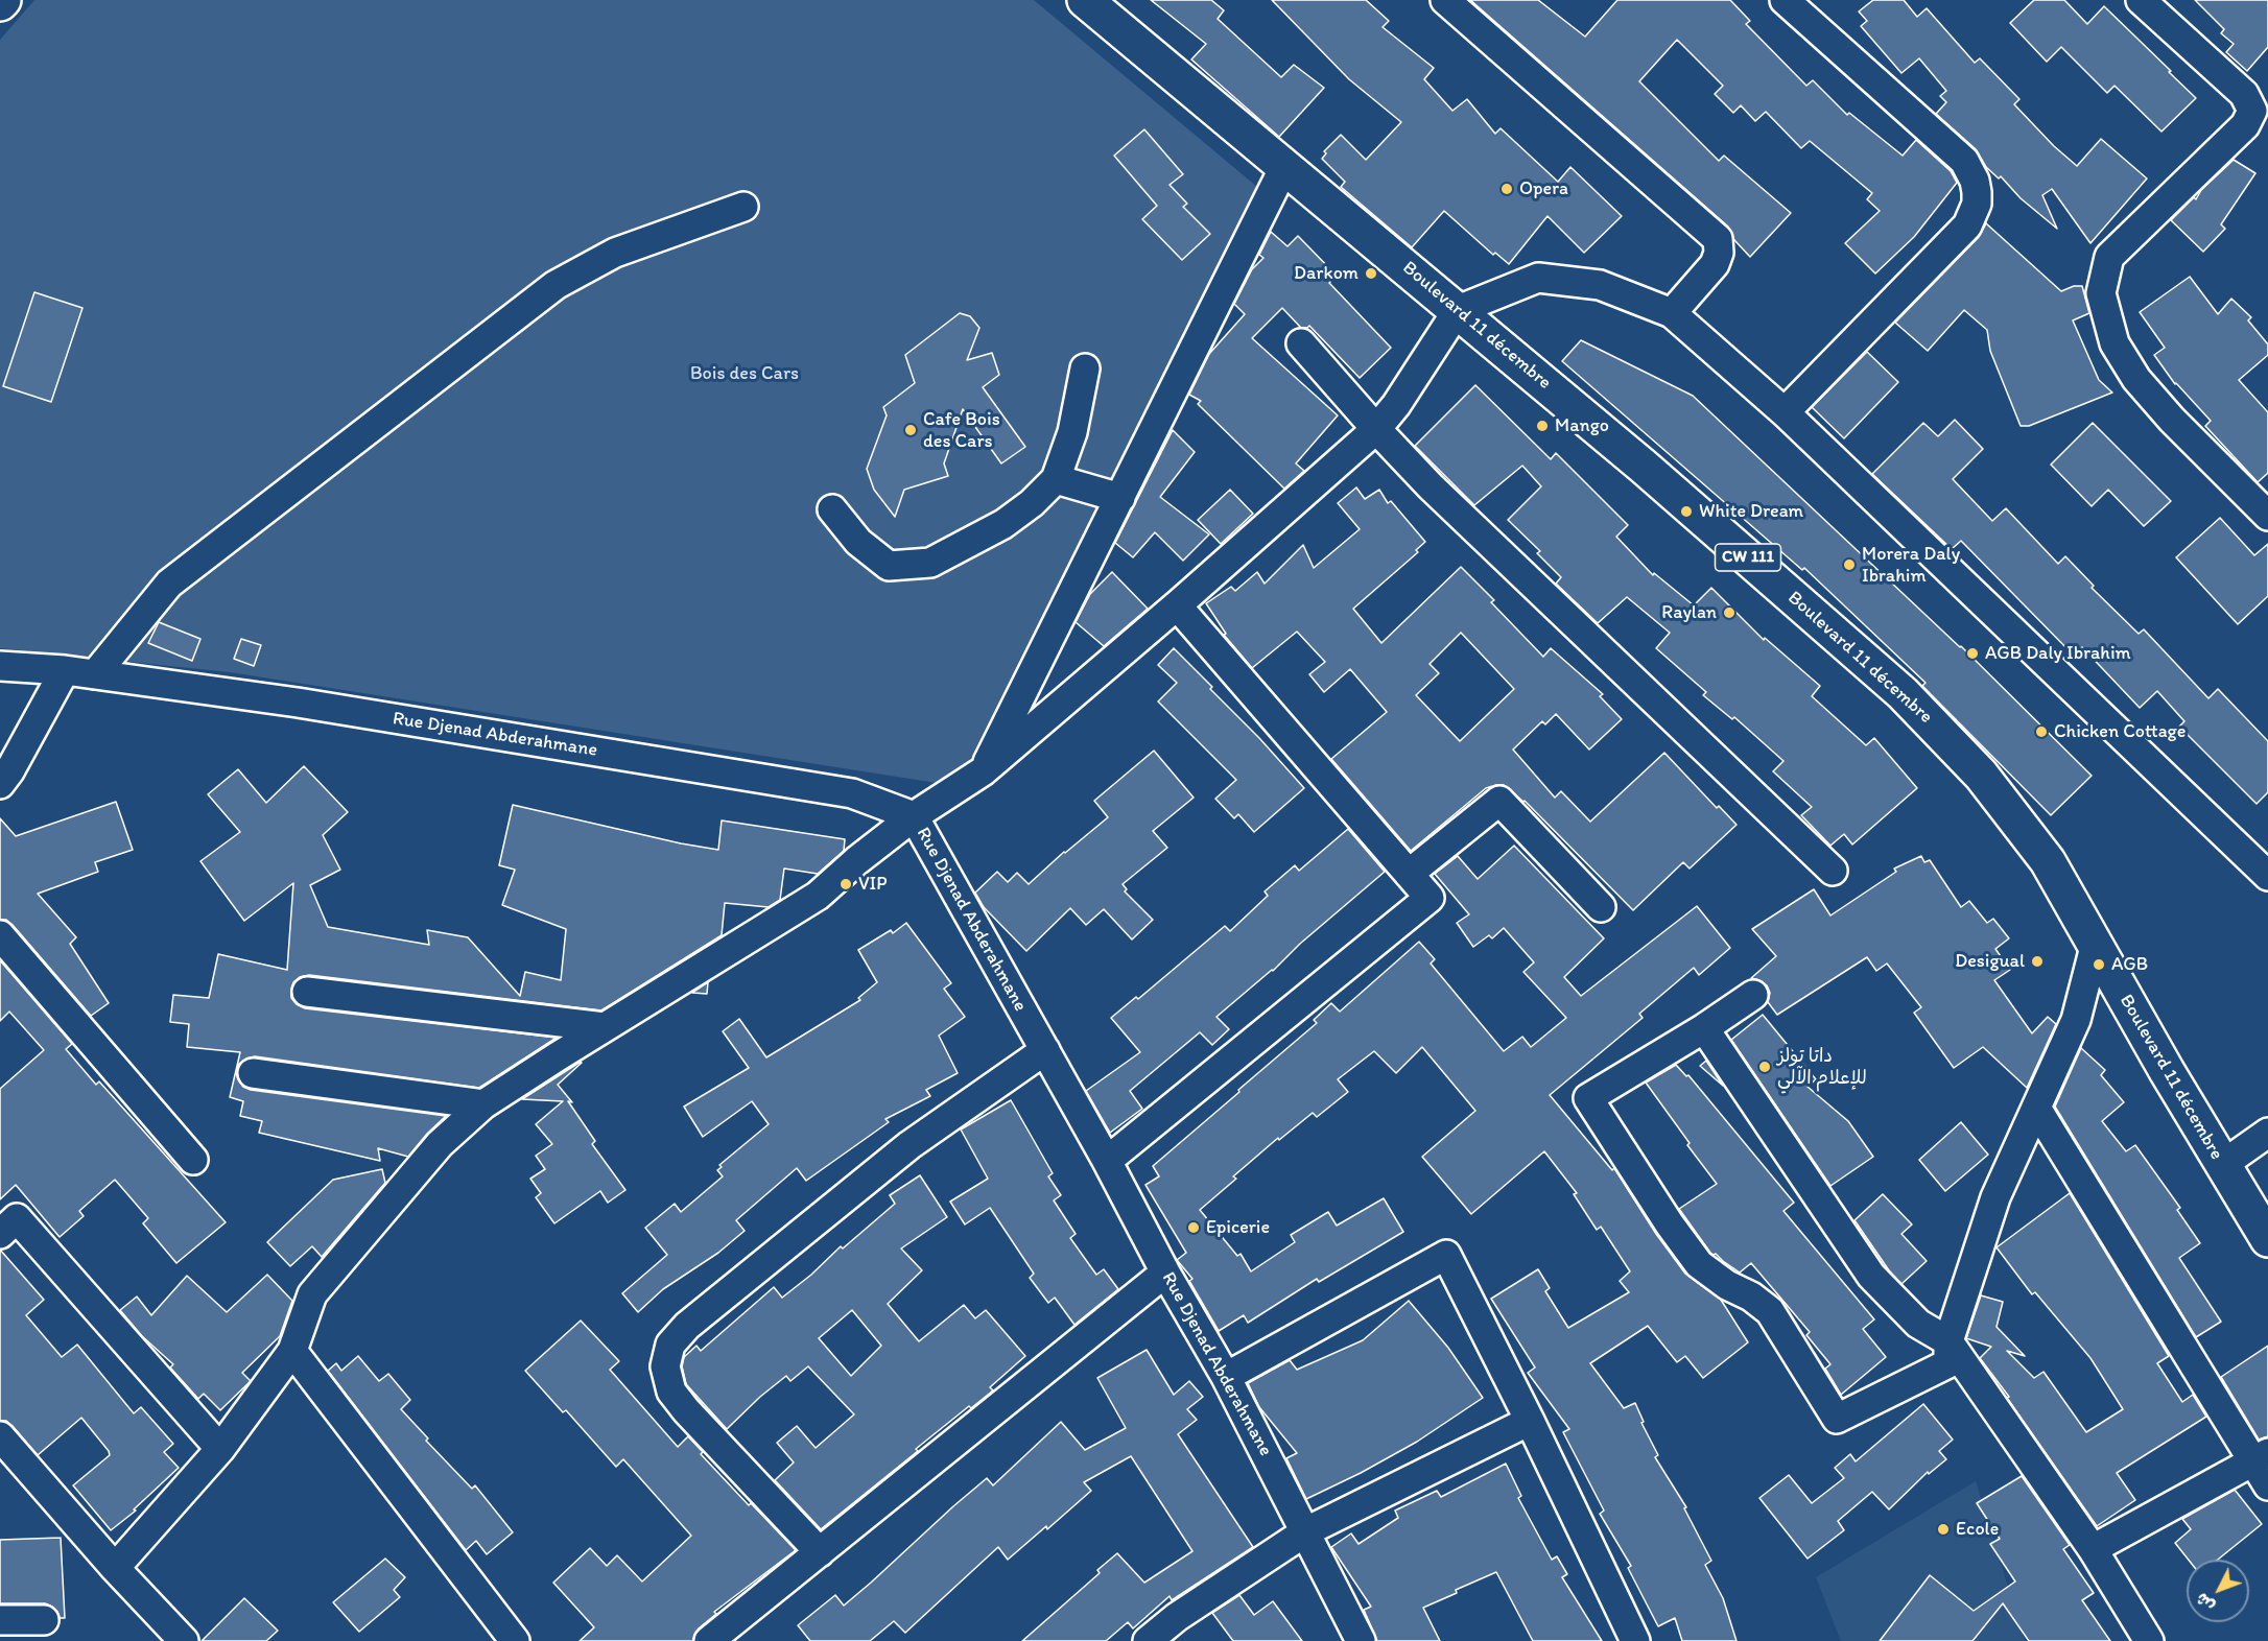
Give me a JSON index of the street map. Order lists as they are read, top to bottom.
{
  "streets": {
    "main road": ["Boulevard 11 décembre", "CW 111"],
    "street": ["Rue Djenad Abderahmane"]
  },
  "parks": ["Bois des Cars"],
  "places": [
    "Opera",
    "Darkom",
    "Mango",
    "Cafe Bois des Cars",
    "White Dream",
    "Morera Daly Ibrahim",
    "Raylan",
    "AGB Daly Ibrahim",
    "Chicken Cottage",
    "VIP",
    "Desigual",
    "AGB",
    "داتا تولز للإعلام الآلي",
    "Epicerie",
    "Ecole"
  ],
  "north": "bottom left"
}
